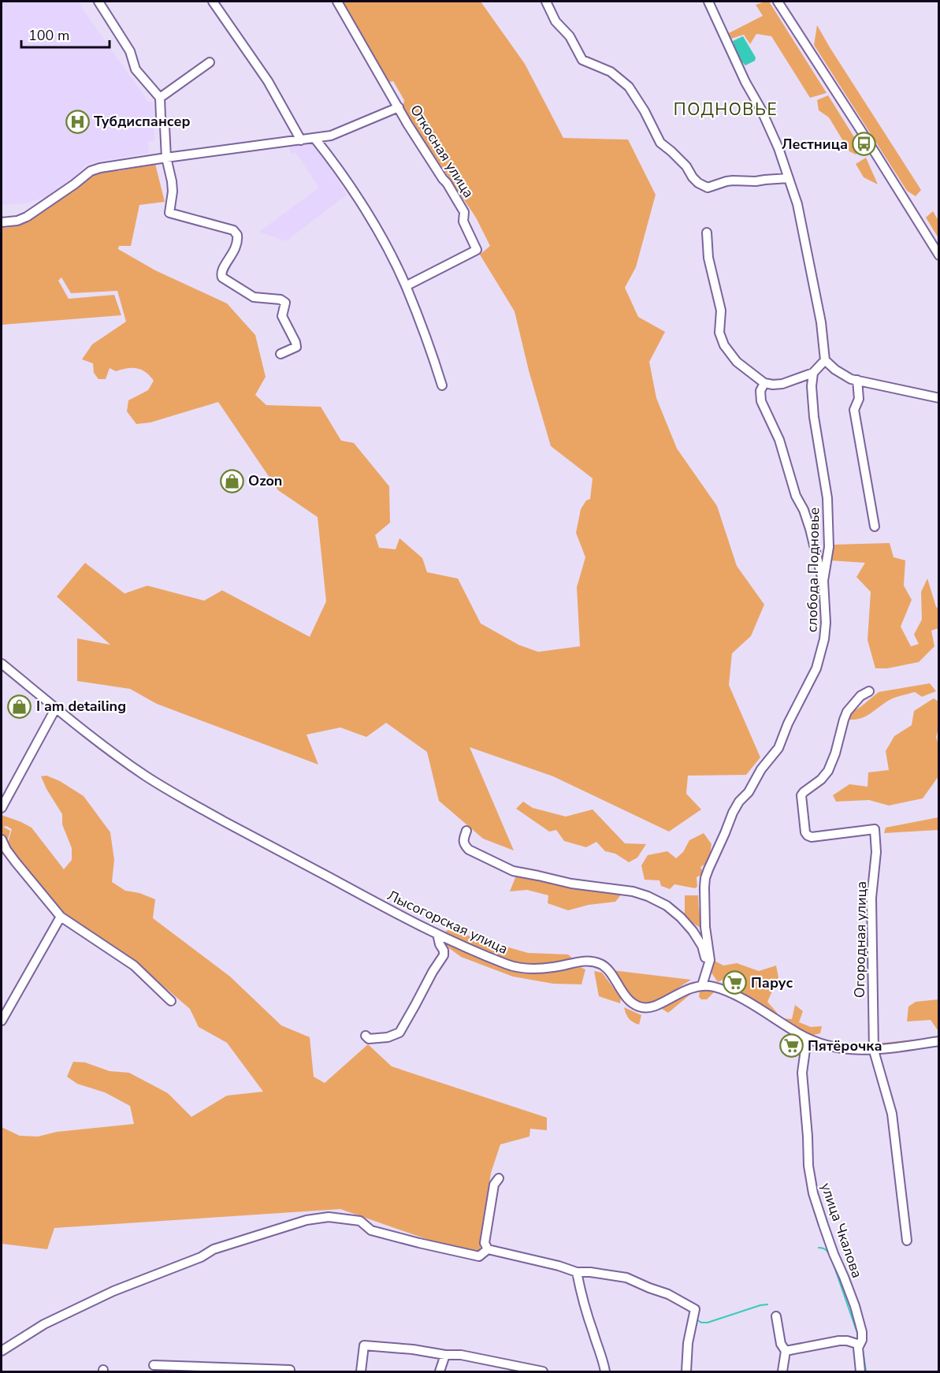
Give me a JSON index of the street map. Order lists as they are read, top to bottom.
{
  "streets": {
    "street": [
      "Откосная улица",
      "слобода Подновье",
      "Лысогорская улица",
      "Огородная улица",
      "улица Чкалова"
    ]
  },
  "districts": ["ПОДНОВЬЕ"],
  "places": {
    "hospital": ["Тубдиспансер"],
    "bus stop": ["Лестница"],
    "shop": ["Ozon", "I am detailing"],
    "supermarket": ["Парус", "Пятёрочка"]
  },
  "scale_bar": "100 m"
}
